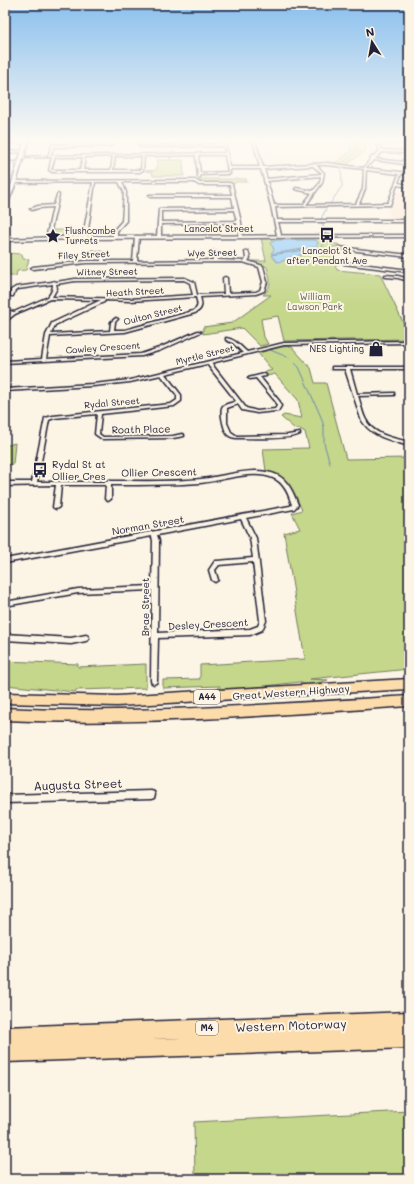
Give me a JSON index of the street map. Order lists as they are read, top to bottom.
{
  "streets": {
    "highway": [
      "Great Western Highway",
      "A44",
      "Western Motorway",
      "M4"
    ],
    "street": [
      "Lancelot Street",
      "Wye Street",
      "Filey Street",
      "Witney Street",
      "Heath Street",
      "Oulton Street",
      "Cowley Crescent",
      "Myrtle Street",
      "Rydal Street",
      "Roath Place",
      "Ollier Crescent",
      "Norman Street",
      "Brae Street",
      "Desley Crescent",
      "Augusta Street"
    ]
  },
  "crossings": [
    ["Wye Street", "Filey Street"],
    ["Wye Street", "Heath Street"],
    ["Witney Street", "Heath Street"],
    ["Witney Street", "Oulton Street"],
    ["Heath Street", "Oulton Street"],
    ["Myrtle Street", "Rydal Street"],
    ["Rydal Street", "Roath Place"],
    ["Rydal Street", "Ollier Crescent"],
    ["Ollier Crescent", "Norman Street"],
    ["Norman Street", "Brae Street"],
    ["Norman Street", "Desley Crescent"],
    ["Brae Street", "Desley Crescent"]
  ],
  "parks": ["William Lawson Park"],
  "places": {
    "bus stop": ["Lancelot St after Pendant Ave", "Rydal St at Ollier Cres"],
    "place": ["Flushcombe Turrets"],
    "shop": ["NES Lighting"]
  },
  "north": "top"
}
